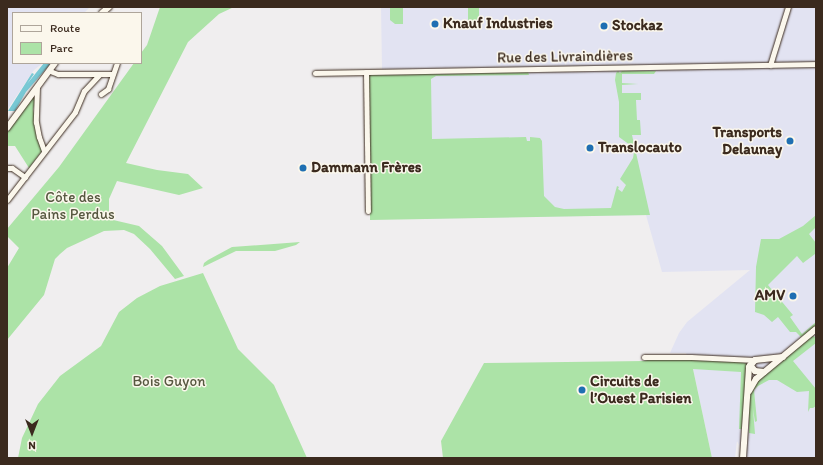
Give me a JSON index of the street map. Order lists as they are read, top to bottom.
{
  "streets": {
    "street": ["Rue des Livraindières"]
  },
  "parks": ["Côte des Pains Perdus", "Bois Guyon"],
  "places": [
    "Knauf Industries",
    "Stockaz",
    "Transports Delaunay",
    "Translocauto",
    "Dammann Frères",
    "AMV",
    "Circuits de l’Ouest Parisien"
  ],
  "legend": ["Route", "Parc"],
  "north": "bottom"
}
